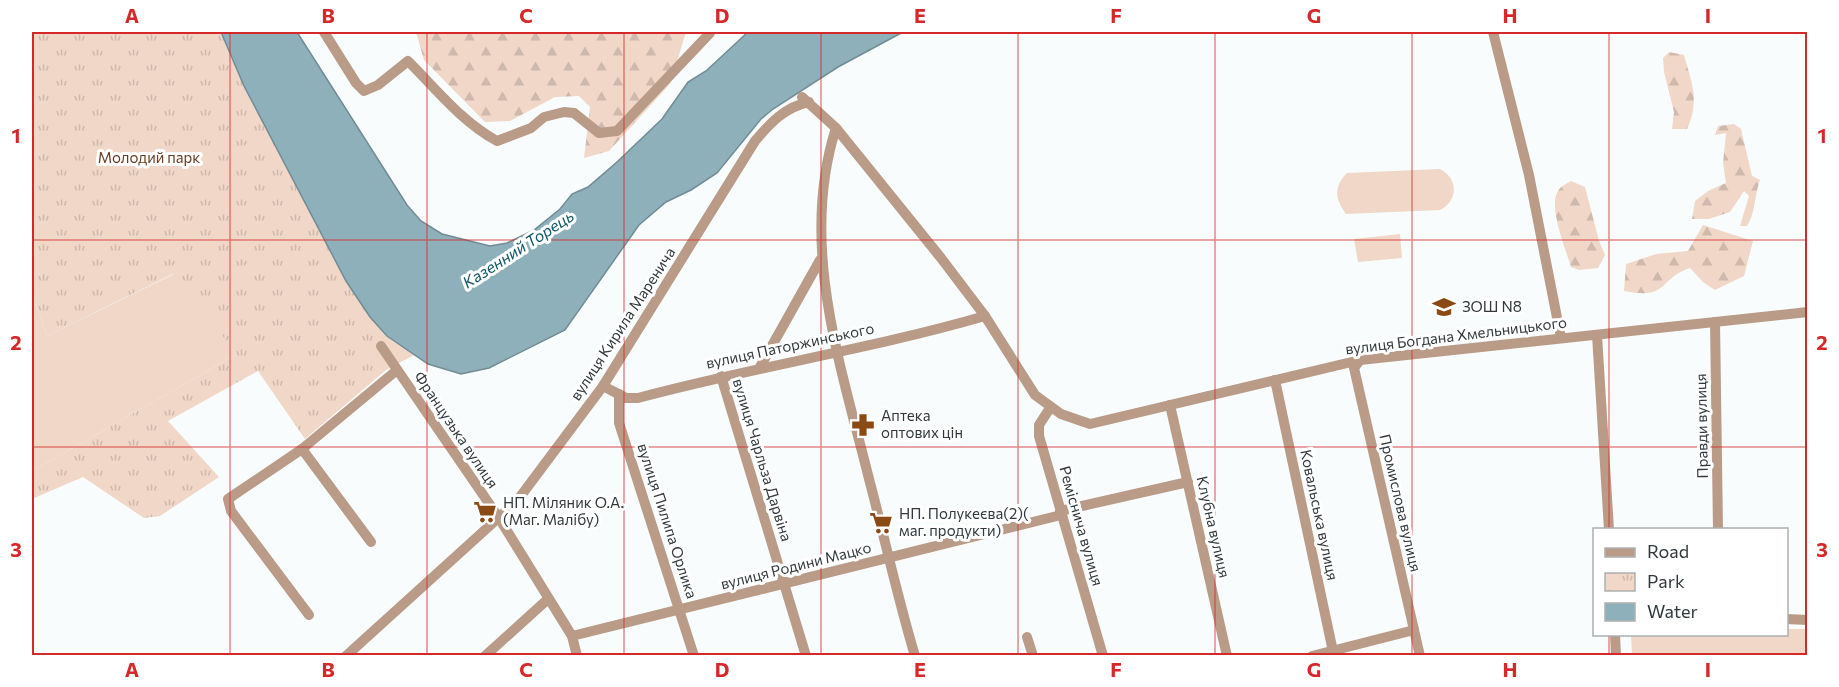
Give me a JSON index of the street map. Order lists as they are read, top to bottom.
{
  "streets": {
    "street": [
      "вулиця Кирила Маренича",
      "вулиця Богдана Хмельницького",
      "вулиця Паторжинського",
      "Правди вулиця",
      "Французька вулиця",
      "вулиця Чарльза Дарвіна",
      "Промислова вулиця",
      "Ковальська вулиця",
      "вулиця Пилипа Орлика",
      "Реміснича вулиця",
      "Клубна вулиця",
      "вулиця Родини Мацко"
    ]
  },
  "crossings": [
    ["вулиця Кирила Маренича", "вулиця Богдана Хмельницького"],
    ["вулиця Кирила Маренича", "вулиця Паторжинського"],
    ["вулиця Кирила Маренича", "Французька вулиця"],
    ["вулиця Богдана Хмельницького", "вулиця Паторжинського"],
    ["вулиця Богдана Хмельницького", "Правди вулиця"],
    ["вулиця Богдана Хмельницького", "Промислова вулиця"],
    ["вулиця Богдана Хмельницького", "Ковальська вулиця"],
    ["вулиця Богдана Хмельницького", "Реміснича вулиця"],
    ["вулиця Богдана Хмельницького", "Клубна вулиця"],
    ["вулиця Паторжинського", "вулиця Чарльза Дарвіна"],
    ["вулиця Паторжинського", "вулиця Пилипа Орлика"],
    ["Французька вулиця", "вулиця Родини Мацко"],
    ["вулиця Чарльза Дарвіна", "вулиця Родини Мацко"],
    ["вулиця Пилипа Орлика", "вулиця Родини Мацко"],
    ["Реміснича вулиця", "вулиця Родини Мацко"],
    ["Клубна вулиця", "вулиця Родини Мацко"]
  ],
  "water": ["Казенний Торець"],
  "parks": ["Молодий парк"],
  "places": {
    "school or university": ["ЗОШ N8"],
    "pharmacy": ["Аптека оптових цін"],
    "supermarket": ["НП. Міляник О.А. (Маг. Малібу)", "НП. Полукеєва(2)( маг. продукти)"]
  },
  "legend": ["Road", "Park", "Water"],
  "grid": {
    "columns": [
      "A",
      "B",
      "C",
      "D",
      "E",
      "F",
      "G",
      "H",
      "I"
    ],
    "rows": ["1", "2", "3"]
  }
}
